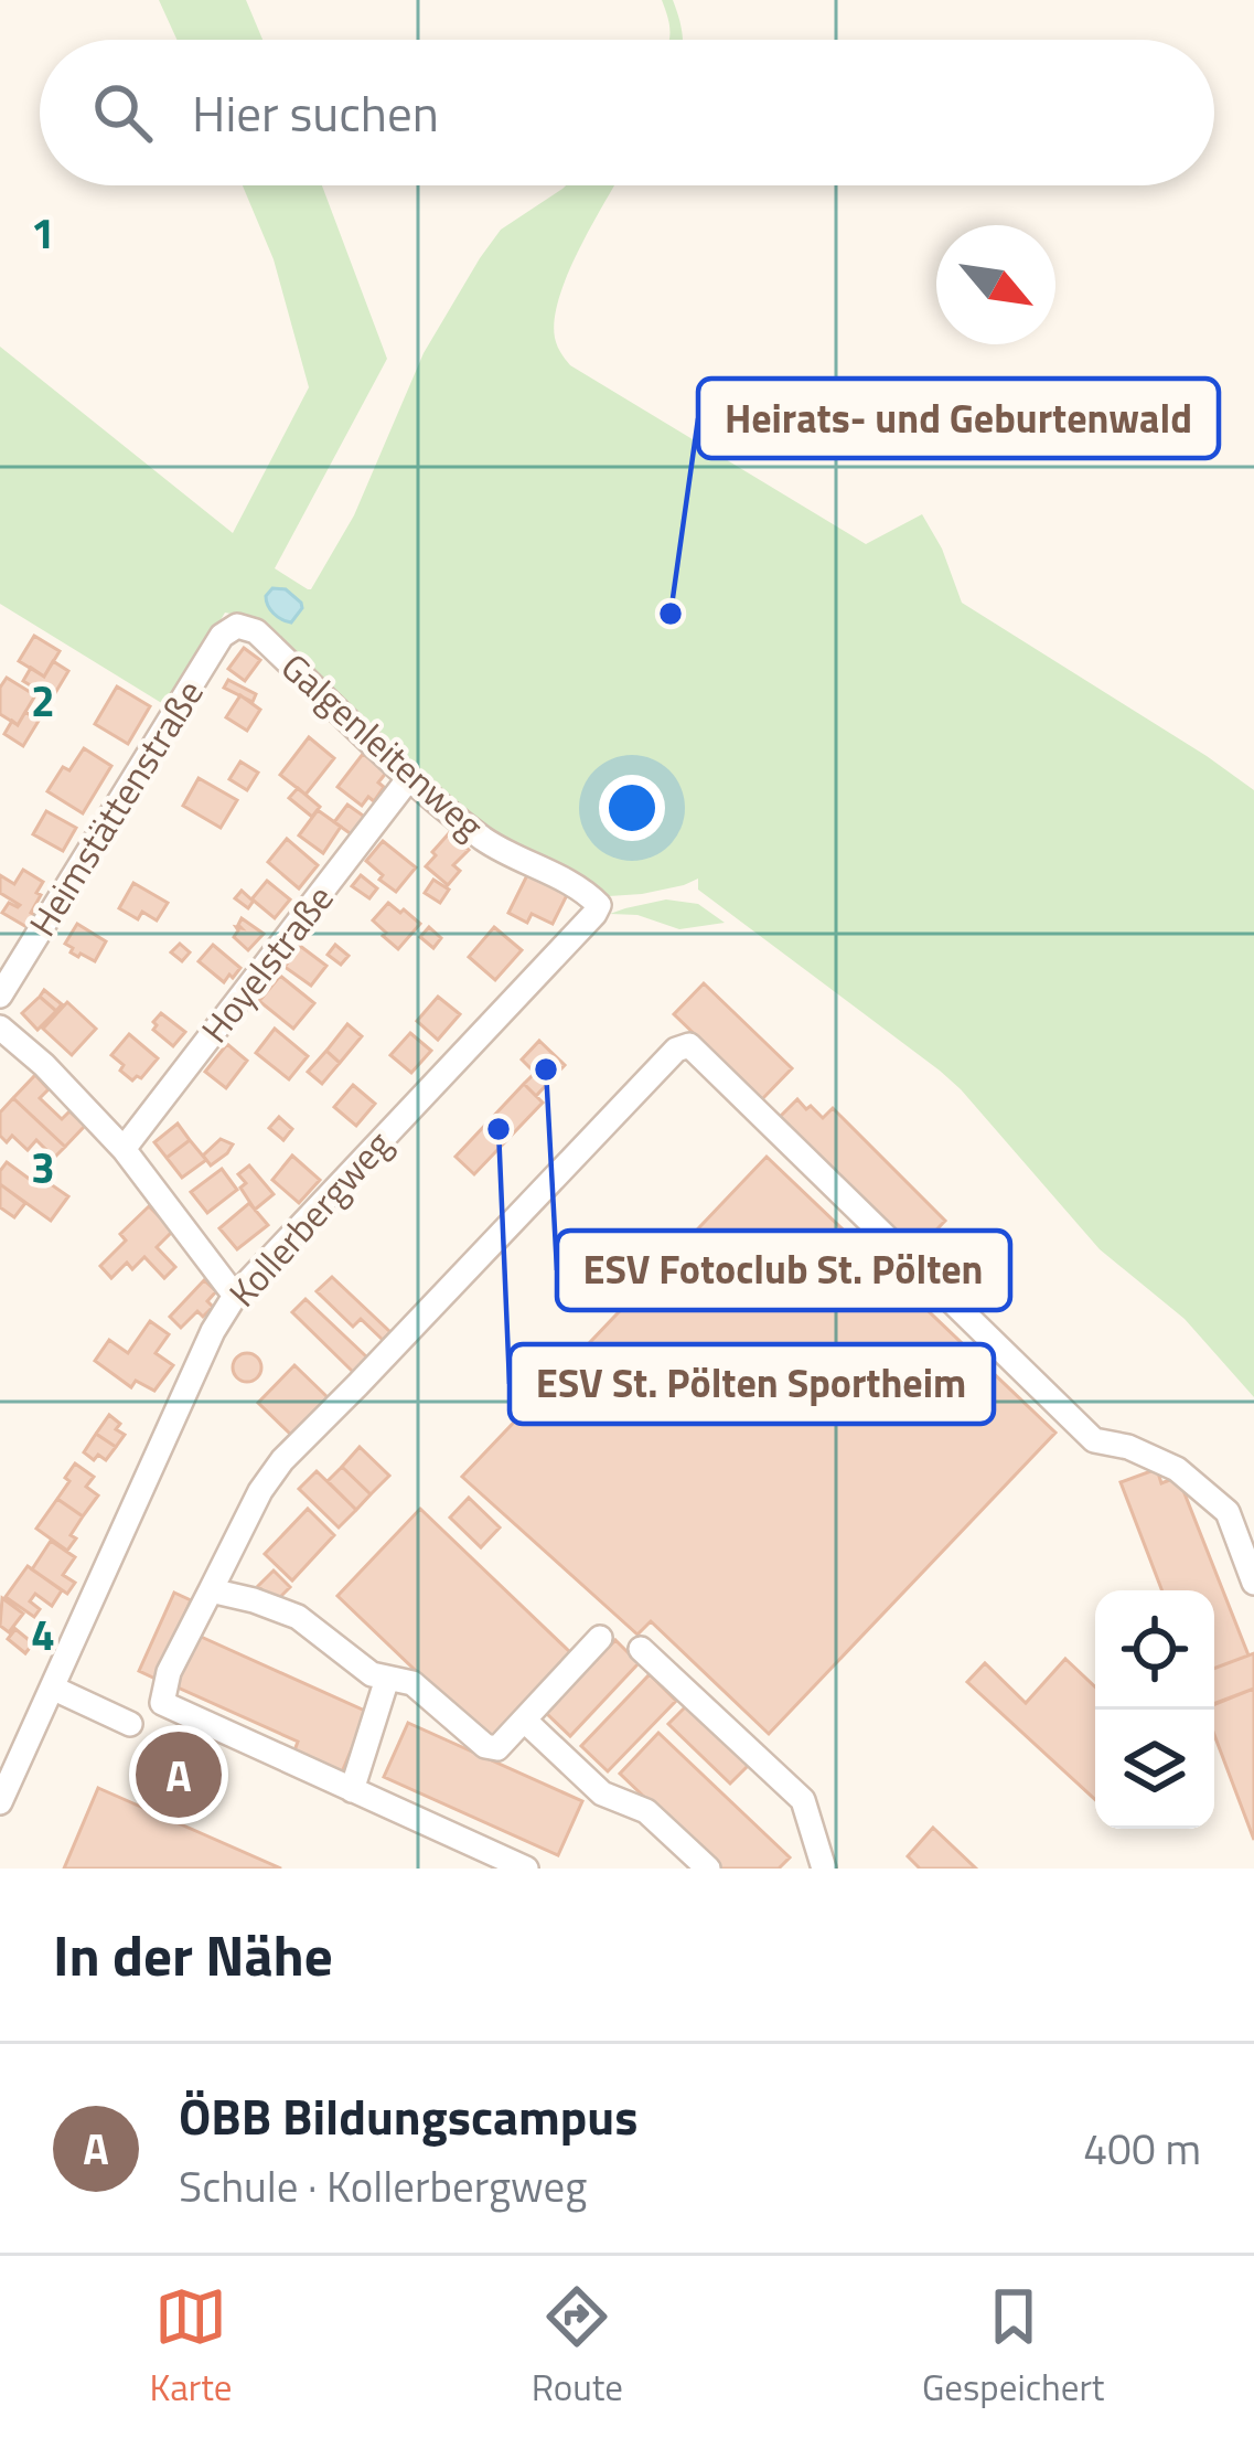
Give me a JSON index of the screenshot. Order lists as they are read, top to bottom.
{
  "streets": {
    "street": [
      "Galgenleitenweg",
      "Heimstättenstraße",
      "Hoyelstraße",
      "Kollerbergweg"
    ]
  },
  "crossings": [
    ["Galgenleitenweg", "Heimstättenstraße"],
    ["Galgenleitenweg", "Hoyelstraße"],
    ["Galgenleitenweg", "Kollerbergweg"]
  ],
  "places": ["Heirats- und Geburtenwald", "ESV Fotoclub St. Pölten", "ESV St. Pölten Sportheim"],
  "north": "bottom right",
  "page": {
    "search": "Hier suchen",
    "pins": "A",
    "heading": "In der Nähe",
    "list": [
      {
        "mark": "A",
        "name": "ÖBB Bildungscampus",
        "note": "Schule · Kollerbergweg",
        "value": "400 m"
      }
    ],
    "nav": ["Karte", "Route", "Gespeichert"]
  },
  "grid": {
    "rows": [
      "1",
      "2",
      "3",
      "4"
    ]
  }
}
